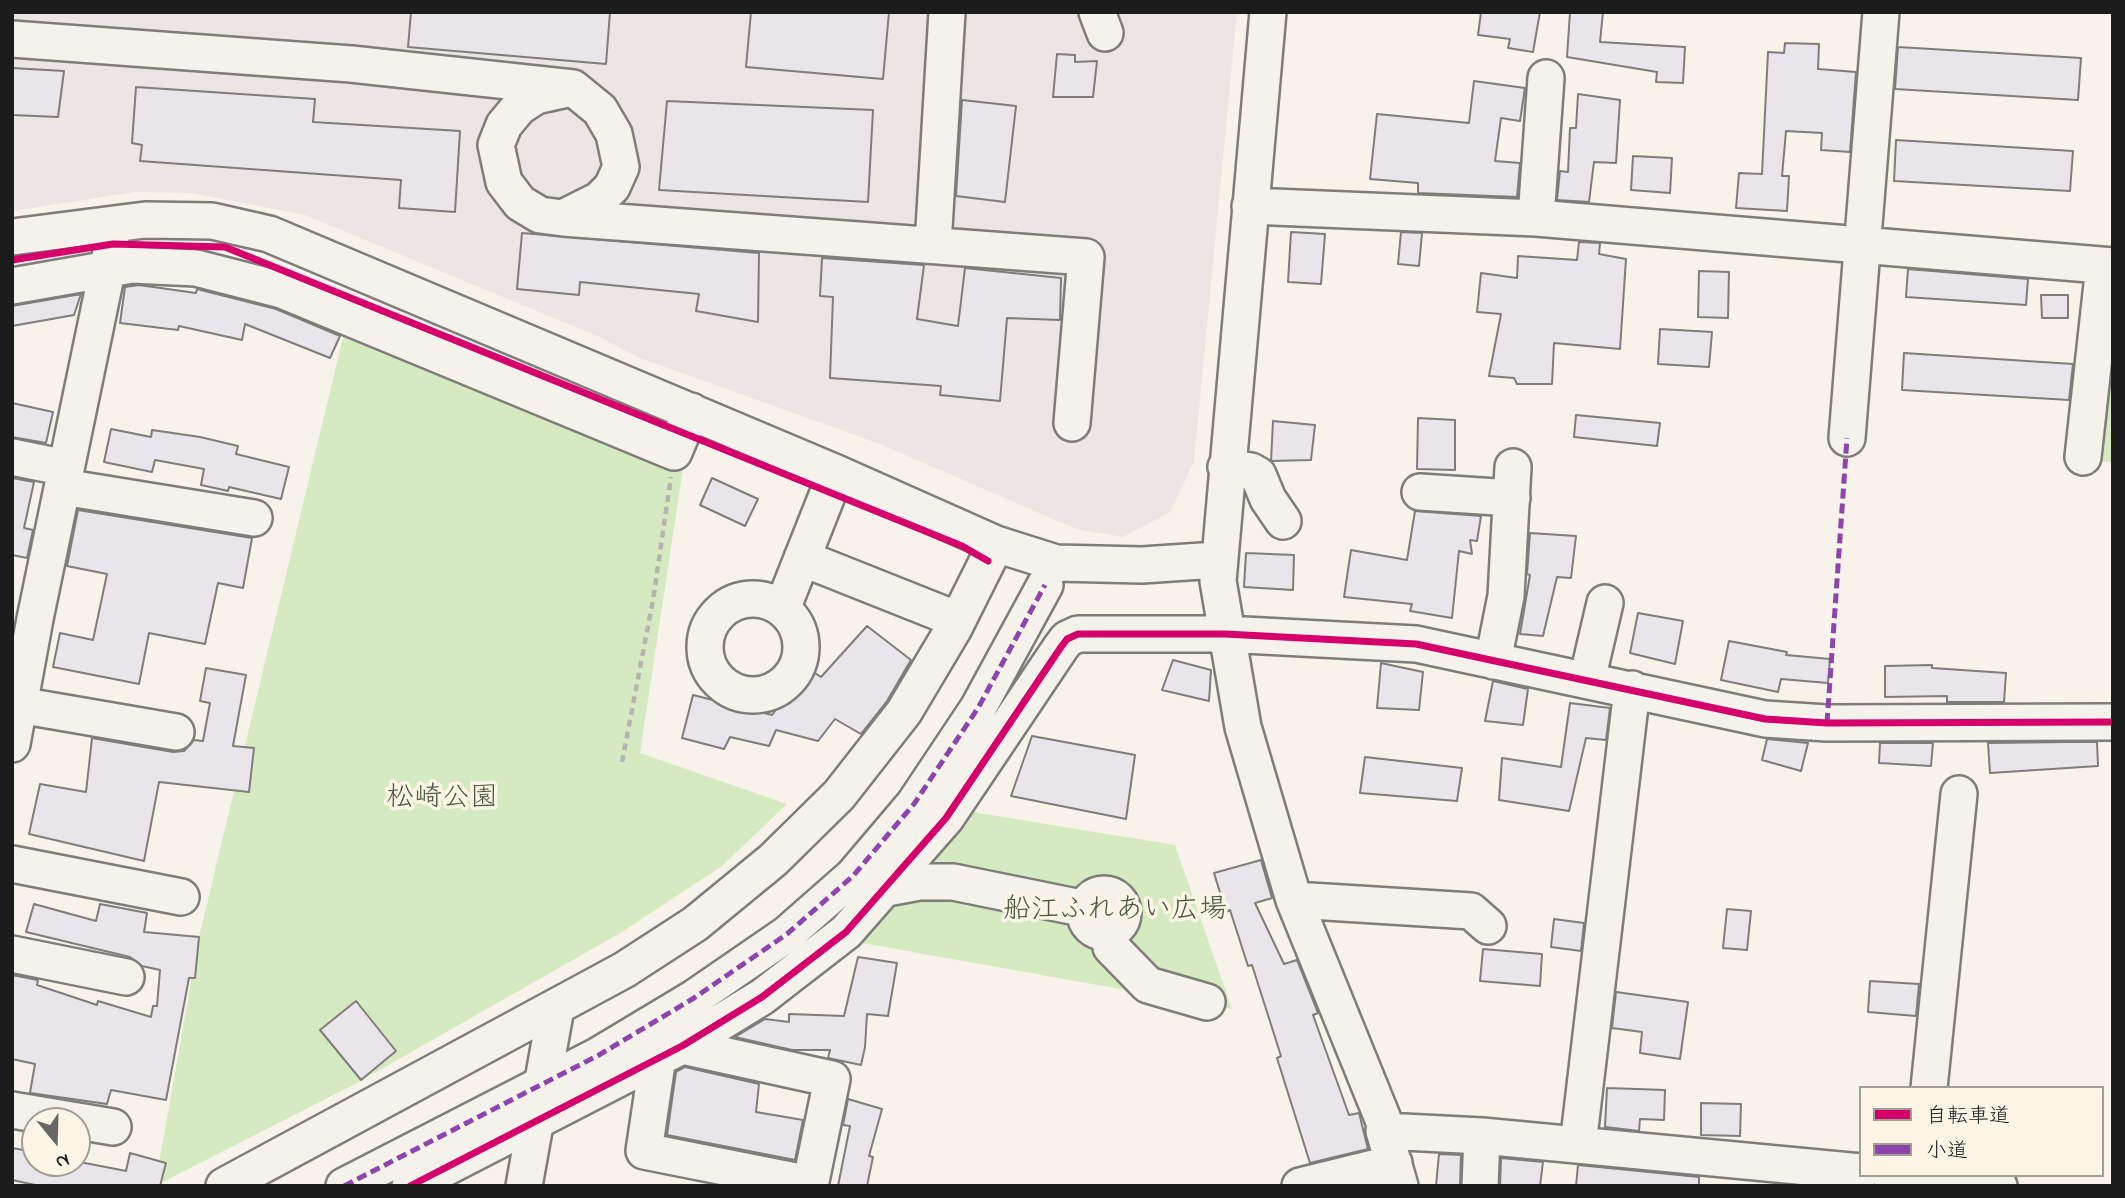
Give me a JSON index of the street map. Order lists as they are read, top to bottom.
{
  "parks": ["松崎公園", "船江ふれあい広場"],
  "legend": ["自転車道", "小道"],
  "north": "bottom"
}
